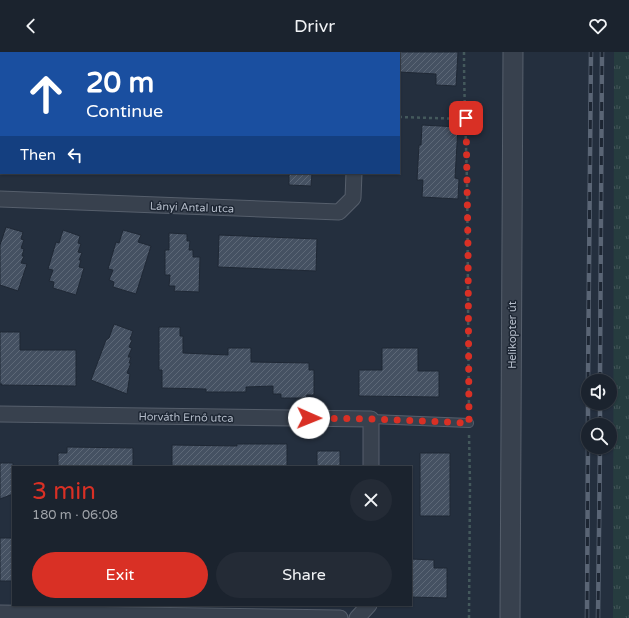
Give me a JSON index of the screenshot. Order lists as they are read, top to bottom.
{
  "streets": {
    "street": ["Lányi Antal utca", "Helikopter út", "Horváth Ernő utca"]
  },
  "page": {
    "header": "Drivr",
    "turn": ["20 m", "Continue"],
    "then": "Then",
    "heading": ["3 min", "180 m · 06:08"],
    "buttons": ["Exit", "Share"]
  }
}
